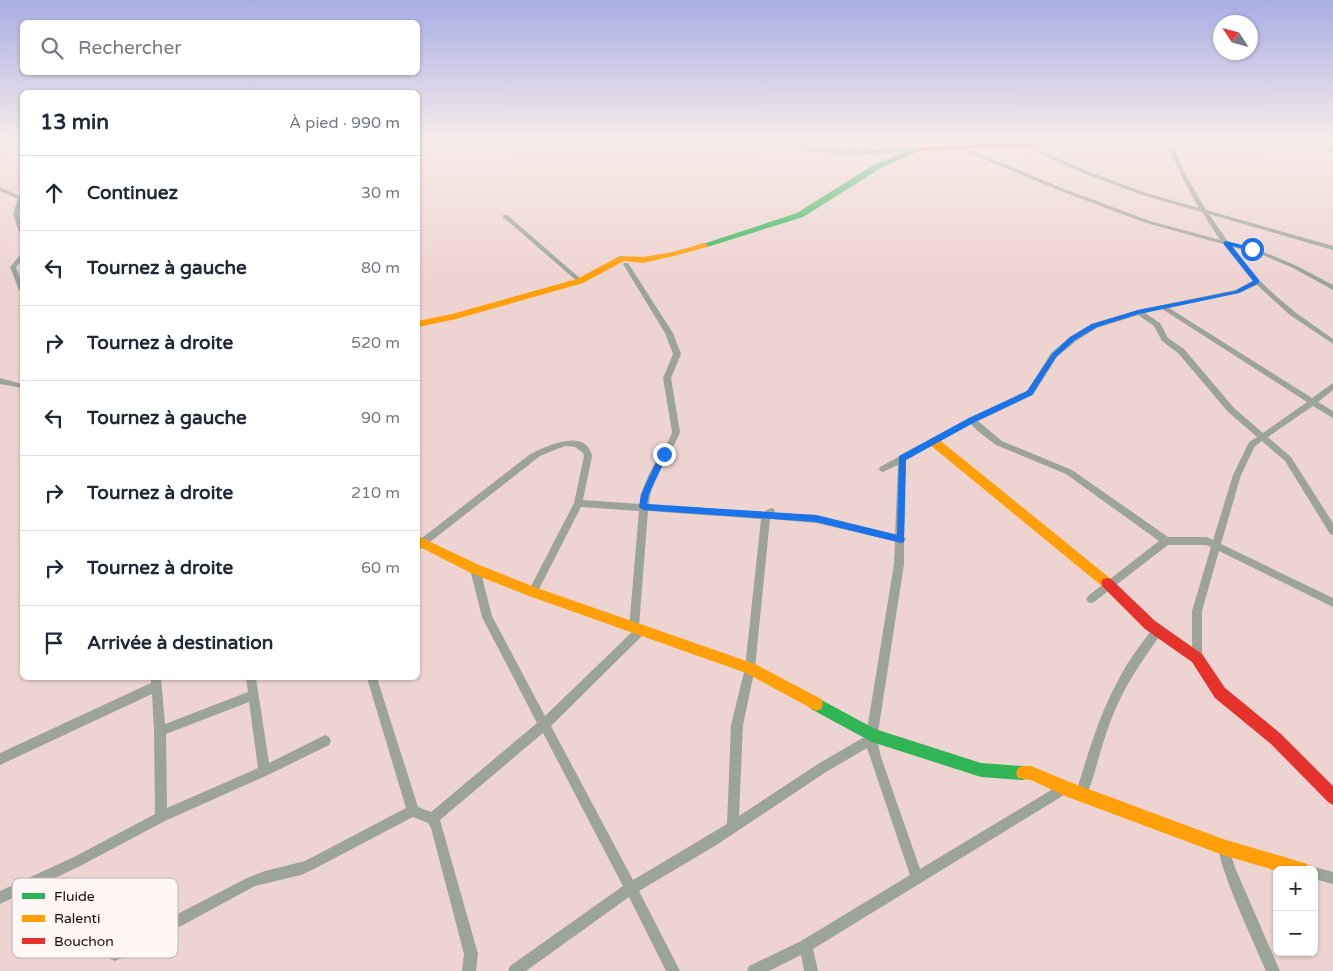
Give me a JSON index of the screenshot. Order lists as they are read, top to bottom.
{
  "legend": ["Fluide", "Ralenti", "Bouchon"],
  "north": "top left",
  "page": {
    "search": "Rechercher",
    "heading": ["13 min", "À pied · 990 m"],
    "list": [
      ["Continuez", "30 m"],
      ["Tournez à gauche", "80 m"],
      ["Tournez à droite", "520 m"],
      ["Tournez à gauche", "90 m"],
      ["Tournez à droite", "210 m"],
      ["Tournez à droite", "60 m"],
      "Arrivée à destination"
    ],
    "map_buttons": ["+", "−"]
  }
}
